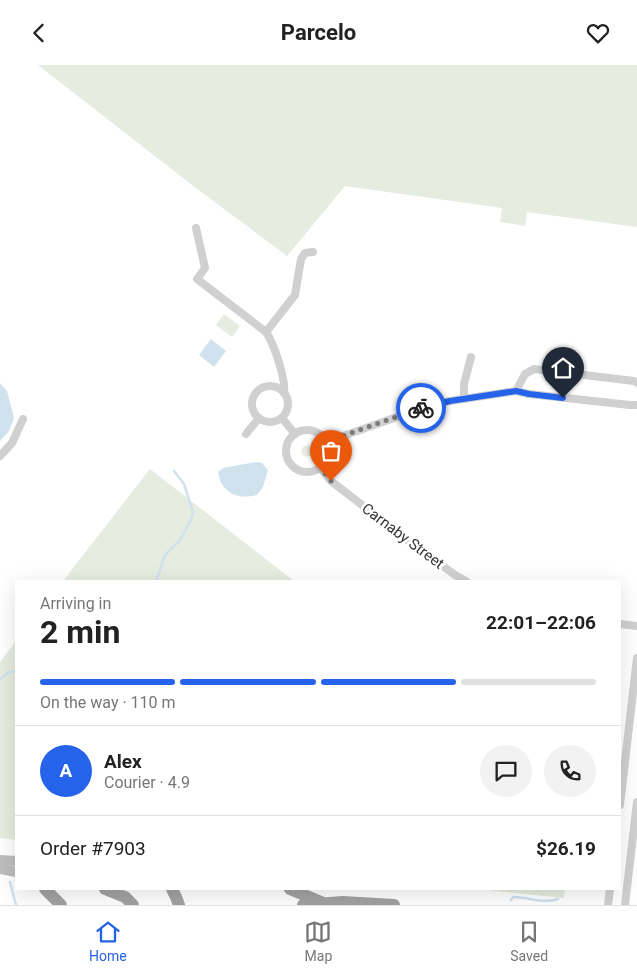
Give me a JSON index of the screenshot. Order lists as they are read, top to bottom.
{
  "streets": {
    "street": ["Carnaby Street"]
  },
  "page": {
    "header": "Parcelo",
    "heading": ["2 min", "Arriving in", "22:01–22:06"],
    "panel": [
      "Alex",
      "Courier · 4.9",
      "Order #7903",
      "$26.19"
    ],
    "bar": "On the way · 110 m",
    "round": "A",
    "tabs": ["Home", "Map", "Saved"]
  }
}
